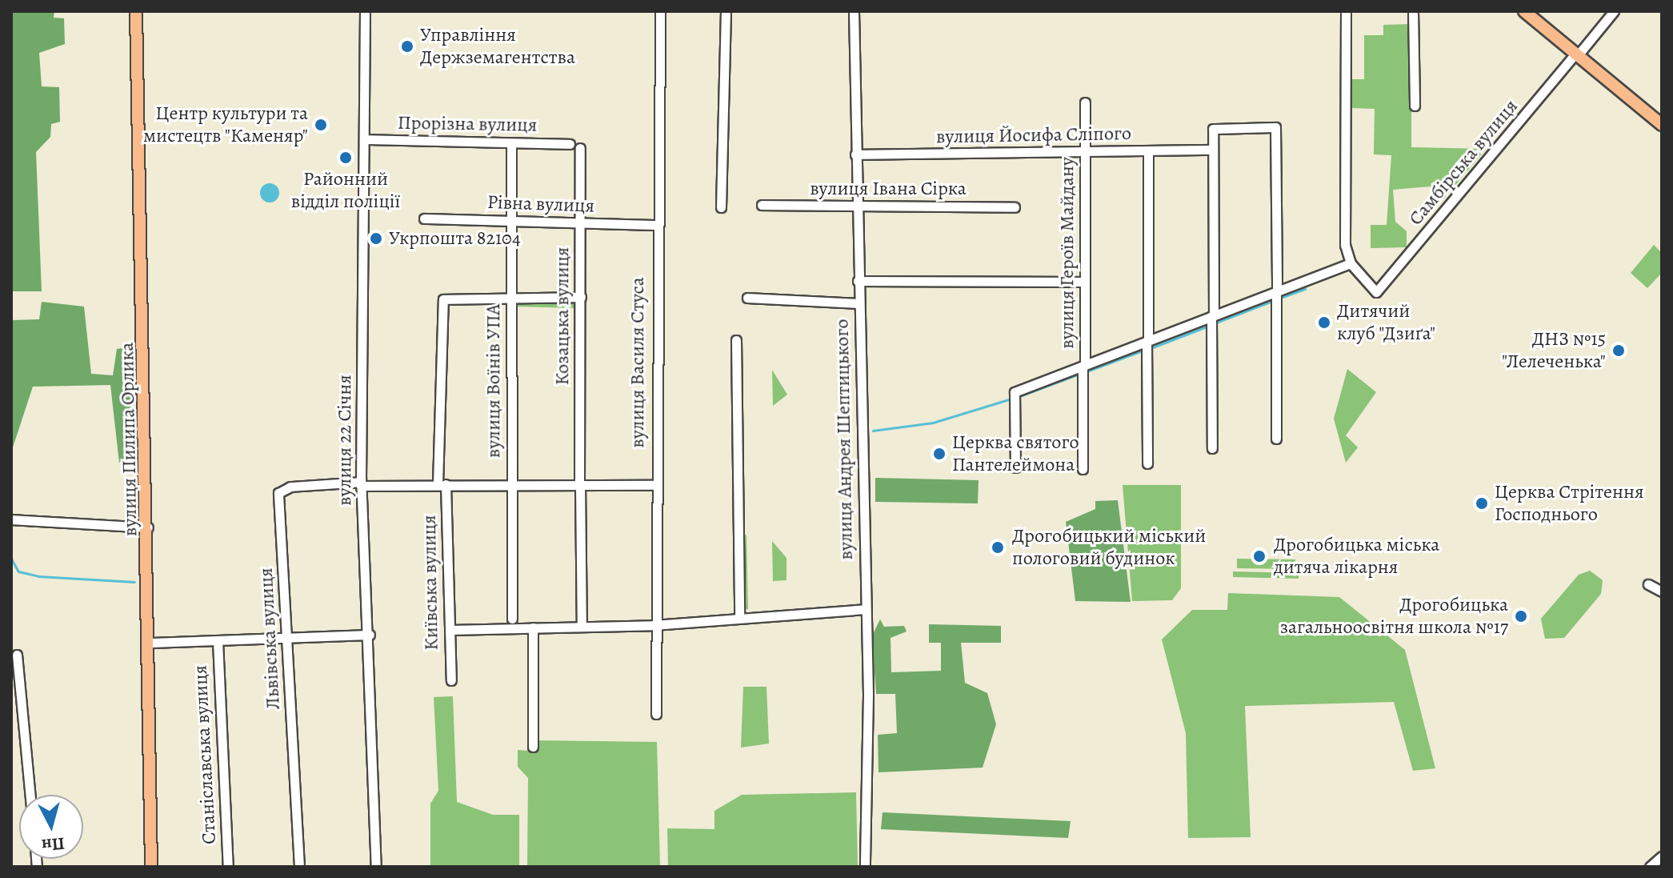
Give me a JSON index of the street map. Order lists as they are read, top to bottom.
{
  "streets": {
    "main road": ["вулиця Пилипа Орлика"],
    "street": [
      "Прорізна вулиця",
      "вулиця Йосифа Сліпого",
      "Самбірська вулиця",
      "вулиця Івана Сірка",
      "Рівна вулиця",
      "вулиця Героїв Майдану",
      "Козацька вулиця",
      "вулиця Василя Стуса",
      "вулиця Воїнів УПА",
      "вулиця Андрея Шептицького",
      "вулиця 22 Січня",
      "Київська вулиця",
      "Львівська вулиця",
      "Станіславська вулиця"
    ]
  },
  "crossings": [
    ["Прорізна вулиця", "вулиця Воїнів УПА"],
    ["Прорізна вулиця", "вулиця 22 Січня"],
    ["вулиця Йосифа Сліпого", "вулиця Героїв Майдану"],
    ["вулиця Йосифа Сліпого", "вулиця Андрея Шептицького"],
    ["вулиця Івана Сірка", "вулиця Андрея Шептицького"],
    ["Рівна вулиця", "Козацька вулиця"],
    ["Рівна вулиця", "вулиця Василя Стуса"],
    ["Рівна вулиця", "вулиця Воїнів УПА"],
    ["вулиця Воїнів УПА", "Київська вулиця"],
    ["вулиця 22 Січня", "Львівська вулиця"]
  ],
  "places": [
    "Управління Держземагентства",
    "Центр культури та мистецтв \"Каменяр\"",
    "Районний відділ поліції",
    "Укрпошта 82104",
    "Дитячий клуб \"Дзиґа\"",
    "ДНЗ №15 \"Лелеченька\"",
    "Церква святого Пантелеймона",
    "Церква Стрітення Господнього",
    "Дрогобицький міський пологовий будинок",
    "Дрогобицька міська дитяча лікарня",
    "Дрогобицька загальноосвітня школа №17"
  ],
  "north": "bottom"
}
